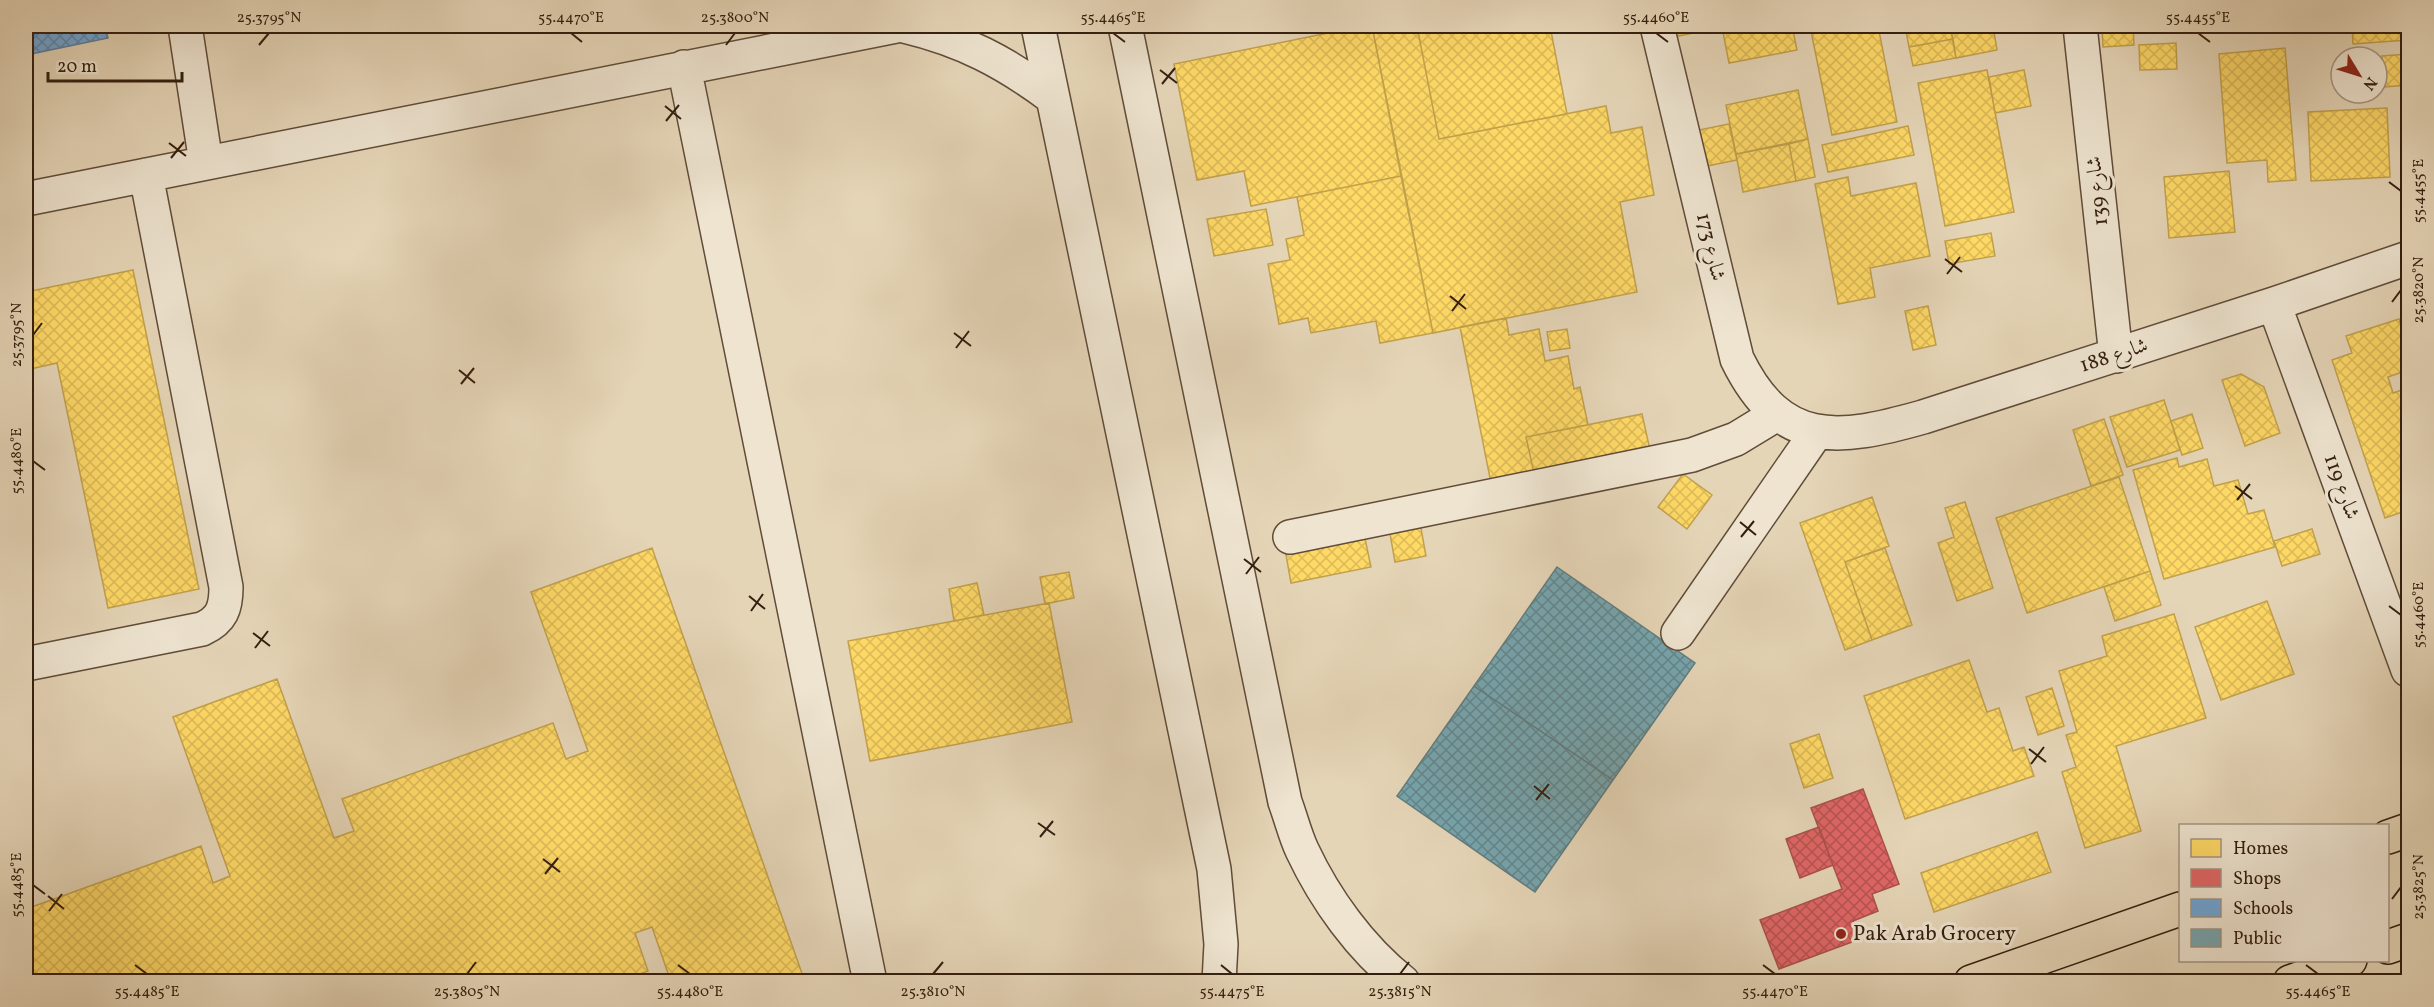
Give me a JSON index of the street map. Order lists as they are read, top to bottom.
{
  "streets": {
    "street": [
      "شارع 139",
      "شارع 173",
      "شارع 188",
      "شارع 119"
    ]
  },
  "crossings": [
    ["شارع 139", "شارع 188"],
    ["شارع 173", "شارع 188"],
    ["شارع 188", "شارع 119"]
  ],
  "places": ["Pak Arab Grocery"],
  "legend": [
    "Homes",
    "Shops",
    "Schools",
    "Public"
  ],
  "scale_bar": "20 m",
  "north": "bottom right",
  "coordinates": [
    "25.3795°N",
    "55.4470°E",
    "25.3800°N",
    "55.4465°E",
    "55.4460°E",
    "55.4455°E",
    "25.3820°N",
    "55.4480°E",
    "55.4485°E",
    "25.3825°N",
    "25.3805°N",
    "25.3810°N",
    "55.4475°E",
    "25.3815°N"
  ]
}
